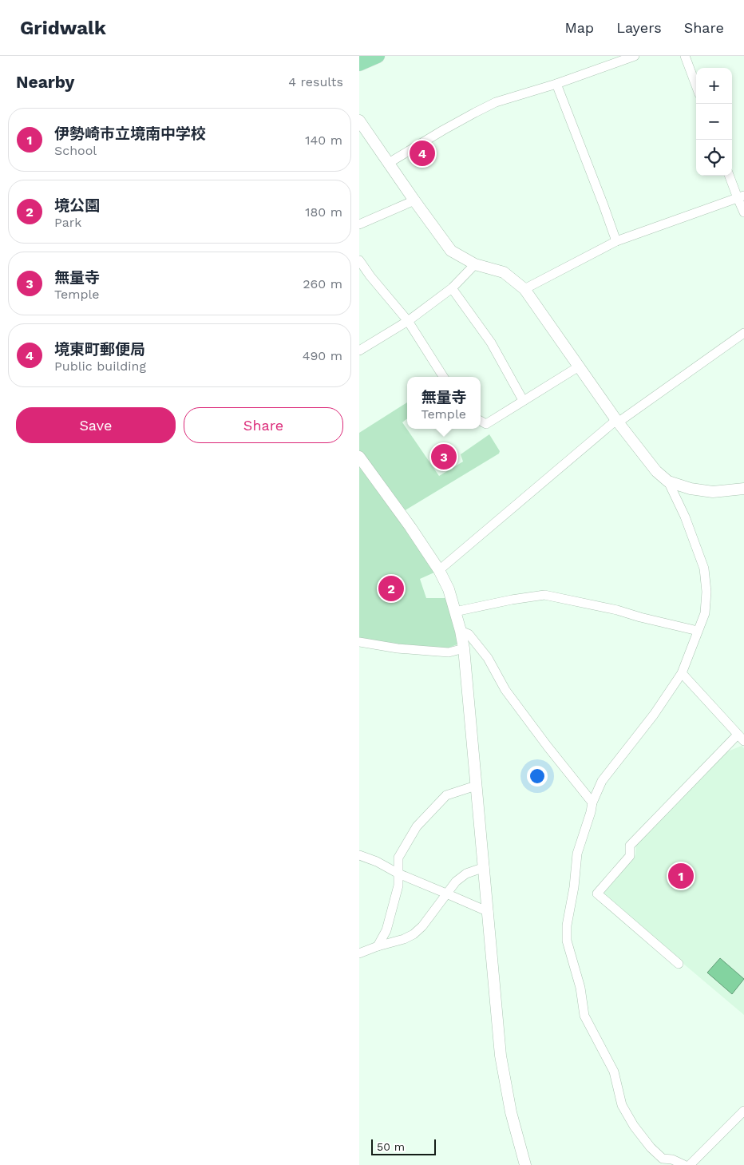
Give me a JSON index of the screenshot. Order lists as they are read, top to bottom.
{
  "scale_bar": "50 m",
  "page": {
    "header": "Gridwalk",
    "nav": ["Map", "Layers", "Share"],
    "heading": ["Nearby", "4 results"],
    "map_buttons": ["+", "−"],
    "list": [
      {
        "mark": "1",
        "name": "伊勢崎市立境南中学校",
        "note": "School",
        "value": "140 m"
      },
      {
        "mark": "2",
        "name": "境公園",
        "note": "Park",
        "value": "180 m"
      },
      {
        "mark": "3",
        "name": "無量寺",
        "note": "Temple",
        "value": "260 m"
      },
      {
        "mark": "4",
        "name": "境東町郵便局",
        "note": "Public building",
        "value": "490 m"
      }
    ],
    "pins": [
      "4",
      "3",
      "2",
      "1"
    ],
    "popup": ["無量寺", "Temple"],
    "buttons": ["Save", "Share"],
    "scale": "50 m"
  }
}
